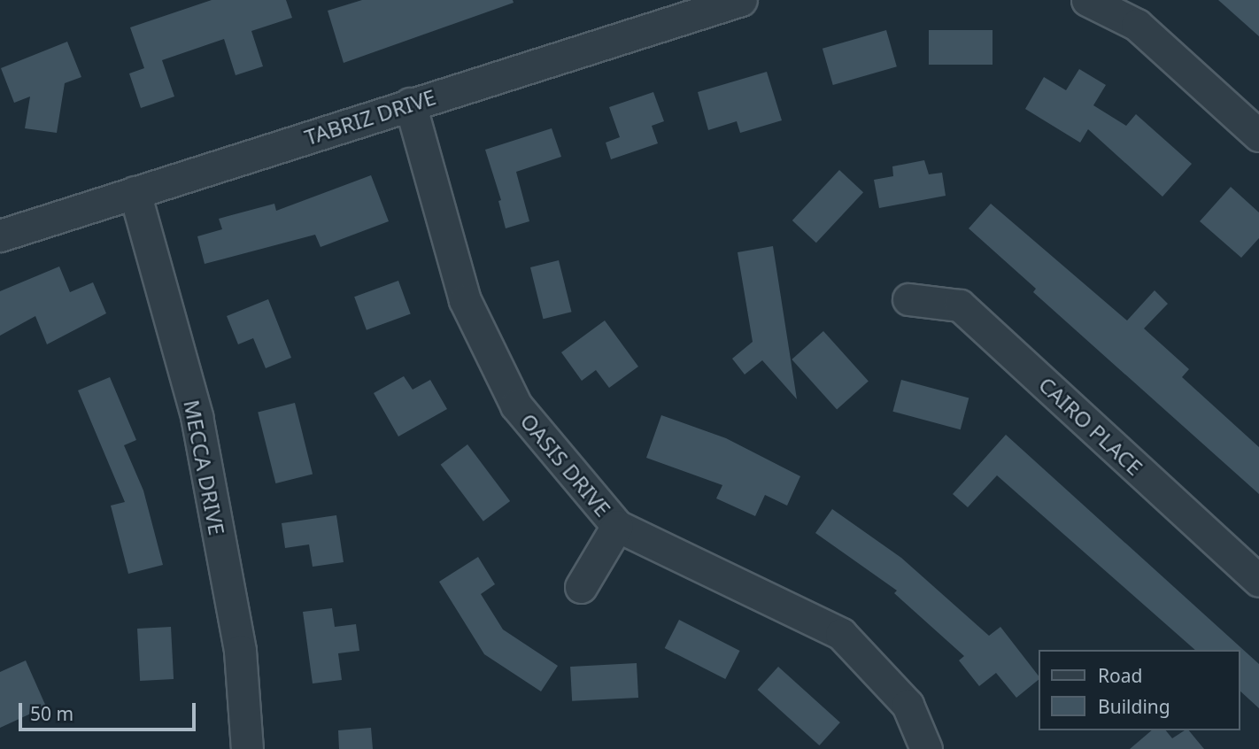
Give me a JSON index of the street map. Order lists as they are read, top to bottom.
{
  "streets": {
    "street": [
      "TABRIZ DRIVE",
      "CAIRO PLACE",
      "OASIS DRIVE",
      "MECCA DRIVE"
    ]
  },
  "crossings": [
    ["TABRIZ DRIVE", "OASIS DRIVE"],
    ["TABRIZ DRIVE", "MECCA DRIVE"]
  ],
  "legend": ["Road", "Building"],
  "scale_bar": "50 m"
}
